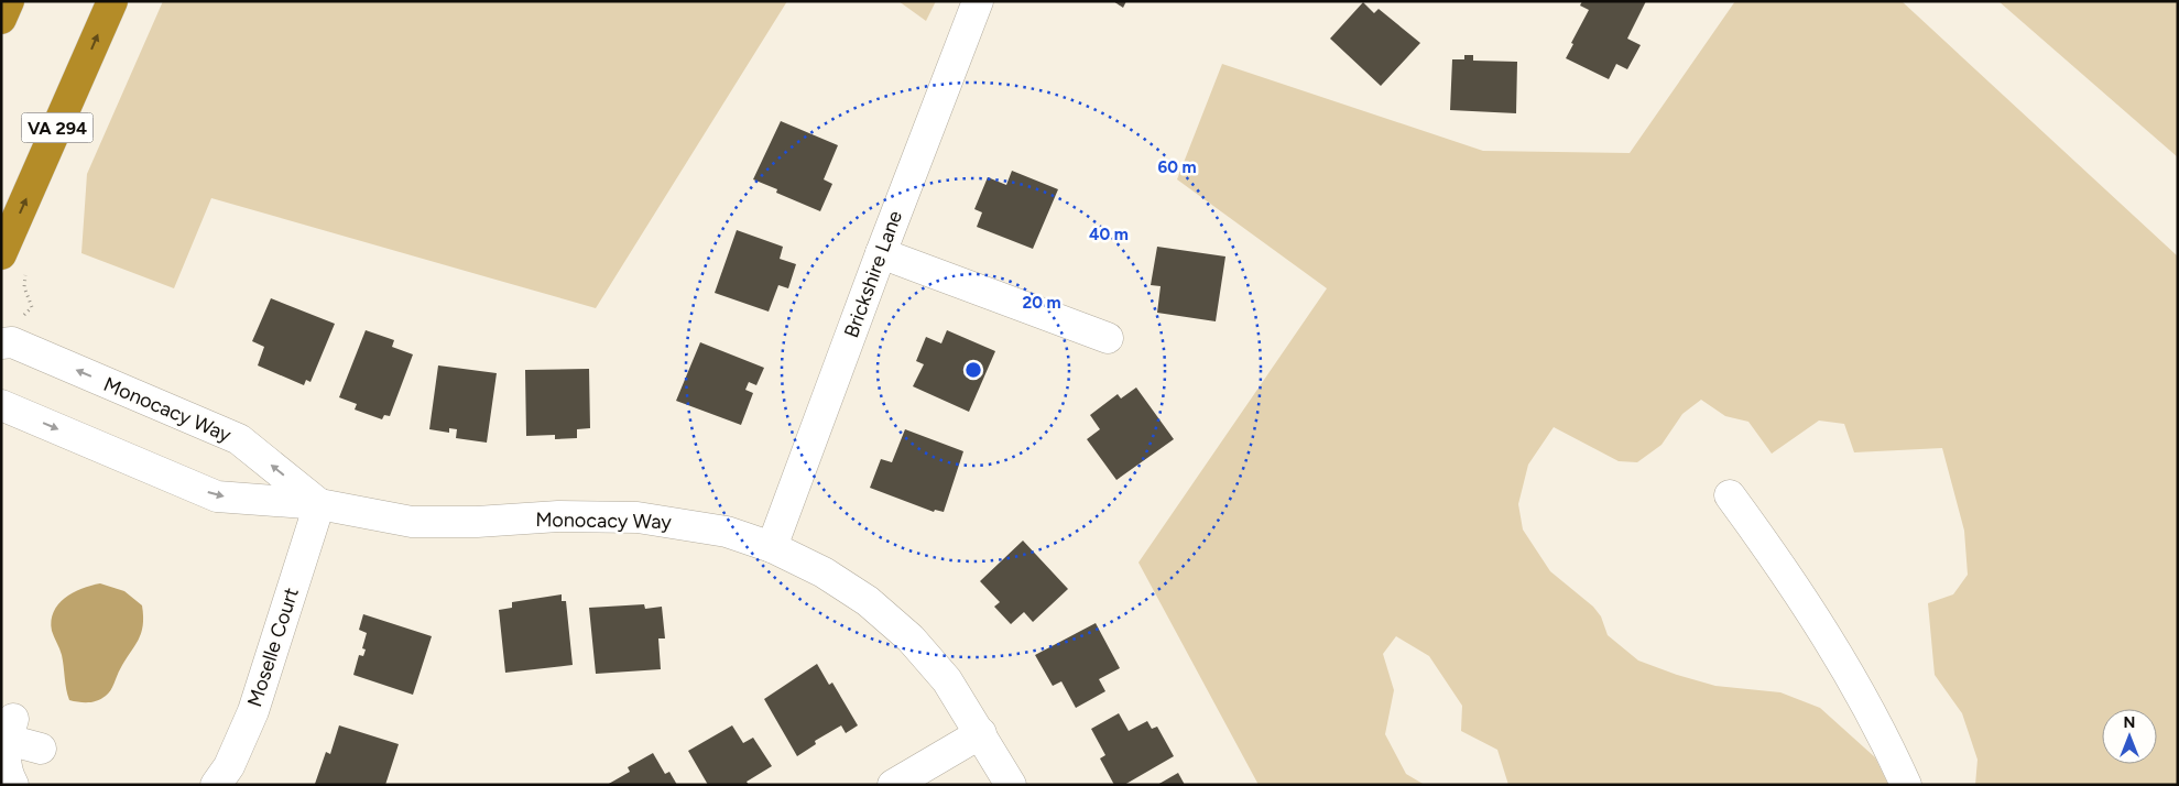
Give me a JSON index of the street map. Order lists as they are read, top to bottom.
{
  "streets": {
    "highway": ["VA 294"],
    "street": ["Brickshire Lane", "Monocacy Way", "Moselle Court"]
  },
  "crossings": [
    ["Brickshire Lane", "Monocacy Way"],
    ["Monocacy Way", "Moselle Court"]
  ],
  "north": "top",
  "rings": ["60 m", "40 m", "20 m"]
}
